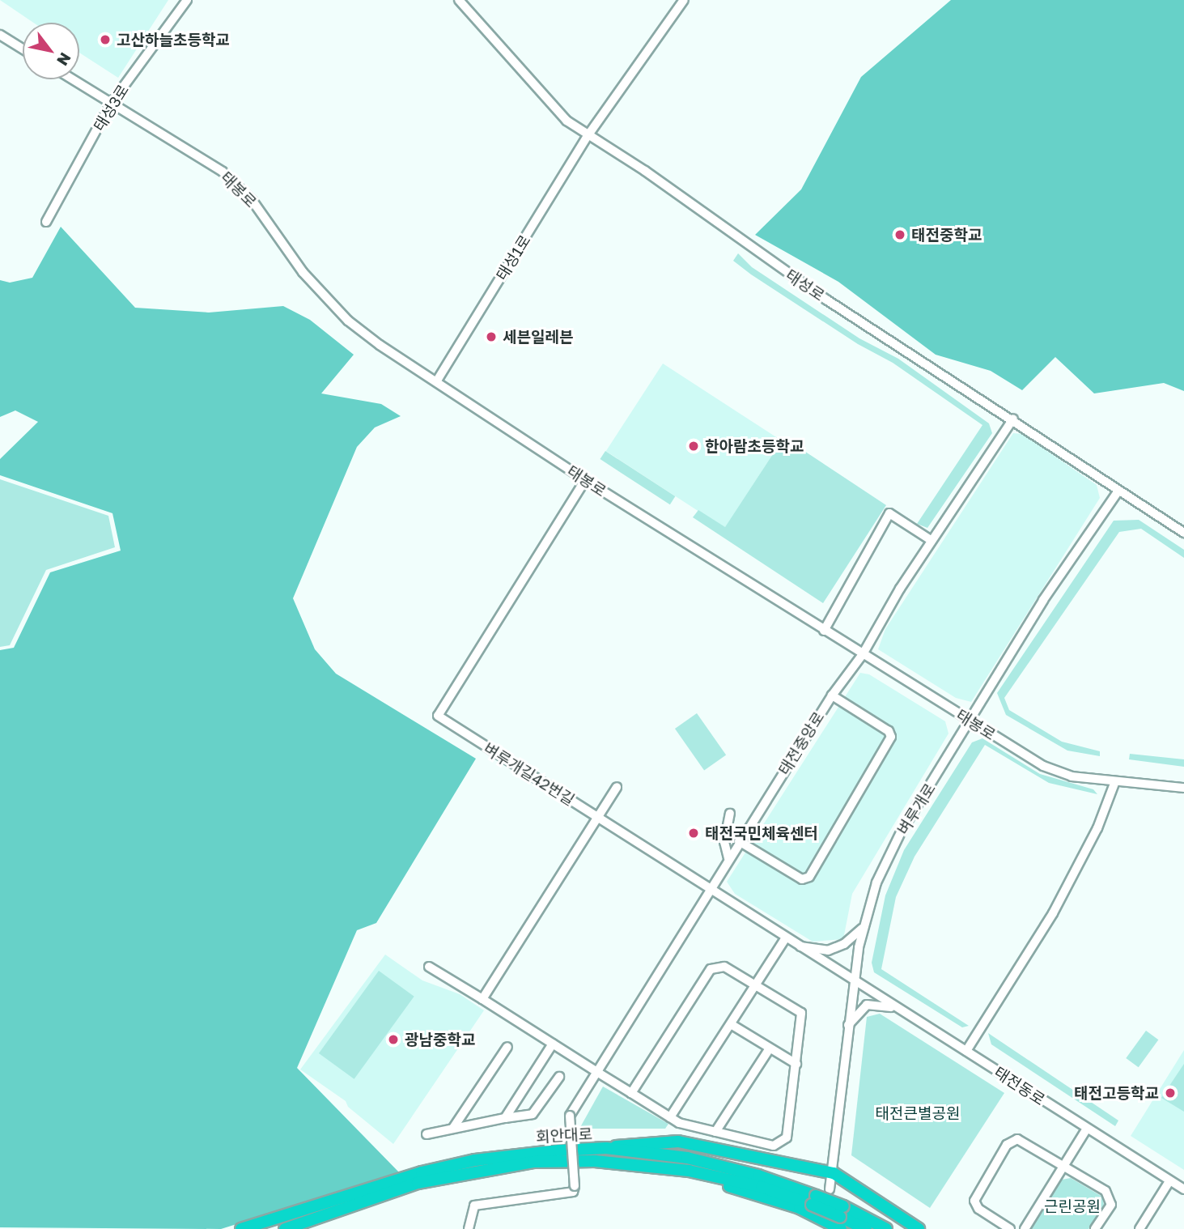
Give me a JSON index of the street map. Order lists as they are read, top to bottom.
{
  "streets": {
    "highway": ["회안대로"],
    "street": [
      "태성3로",
      "태봉로",
      "태성1로",
      "태성로",
      "태전중앙로",
      "벼루개길42번길",
      "벼루개로",
      "태전동로"
    ]
  },
  "crossings": [
    ["태성3로", "태봉로"],
    ["태봉로", "태성1로"],
    ["태봉로", "태전중앙로"],
    ["태봉로", "벼루개길42번길"],
    ["태봉로", "벼루개로"],
    ["태성1로", "태성로"],
    ["태성로", "태전중앙로"],
    ["태성로", "벼루개로"],
    ["태전중앙로", "벼루개길42번길"],
    ["벼루개길42번길", "벼루개로"],
    ["벼루개길42번길", "태전동로"],
    ["벼루개로", "태전동로"]
  ],
  "parks": ["태전큰별공원", "근린공원"],
  "places": [
    "고산하늘초등학교",
    "태전중학교",
    "세븐일레븐",
    "한아람초등학교",
    "태전국민체육센터",
    "광남중학교",
    "태전고등학교"
  ],
  "north": "bottom right"
}
